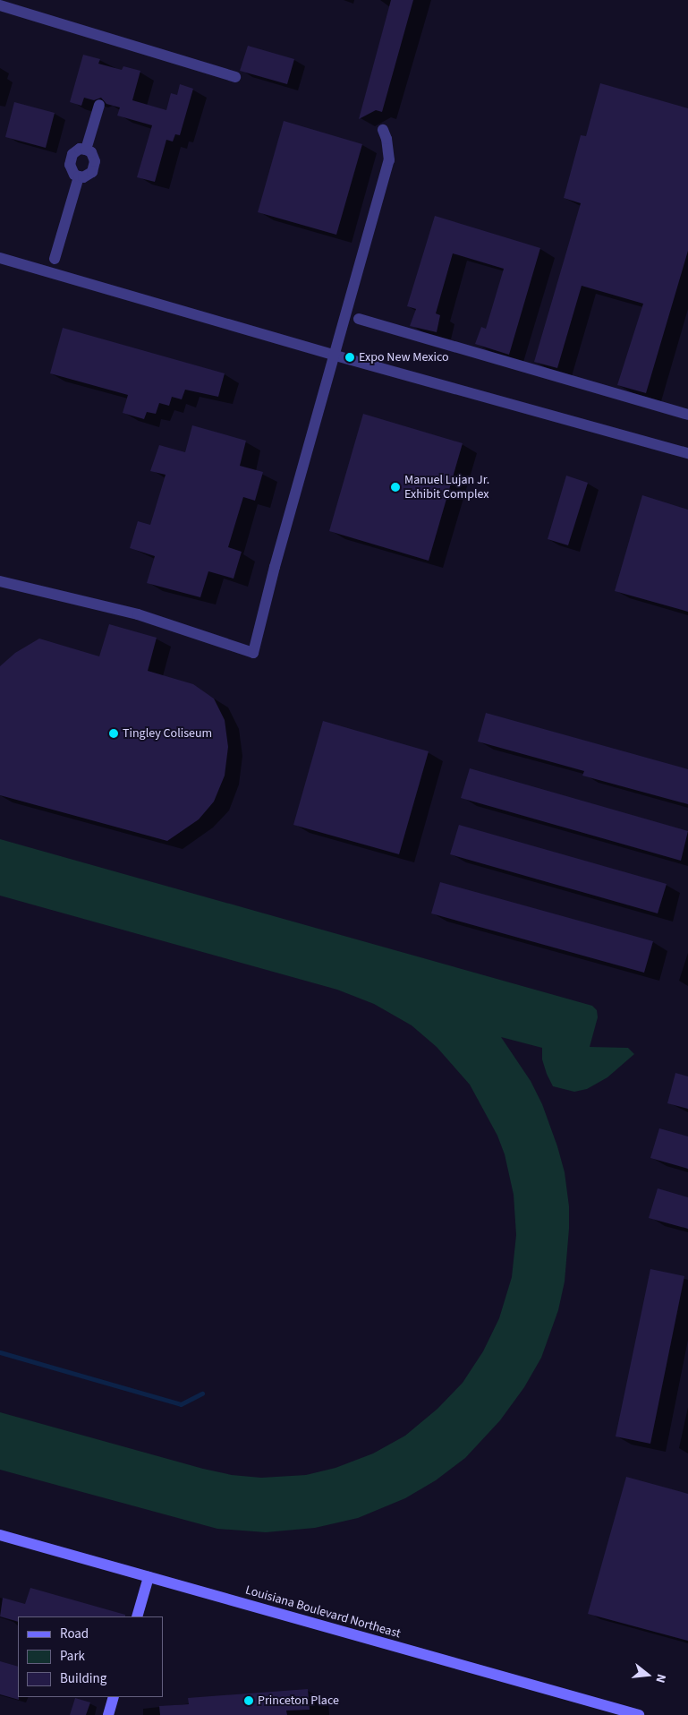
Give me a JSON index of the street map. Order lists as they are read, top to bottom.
{
  "streets": {
    "main road": ["Louisiana Boulevard Northeast"]
  },
  "places": [
    "Expo New Mexico",
    "Manuel Lujan Jr. Exhibit Complex",
    "Tingley Coliseum",
    "Princeton Place"
  ],
  "legend": ["Road", "Park", "Building"],
  "north": "right"
}
